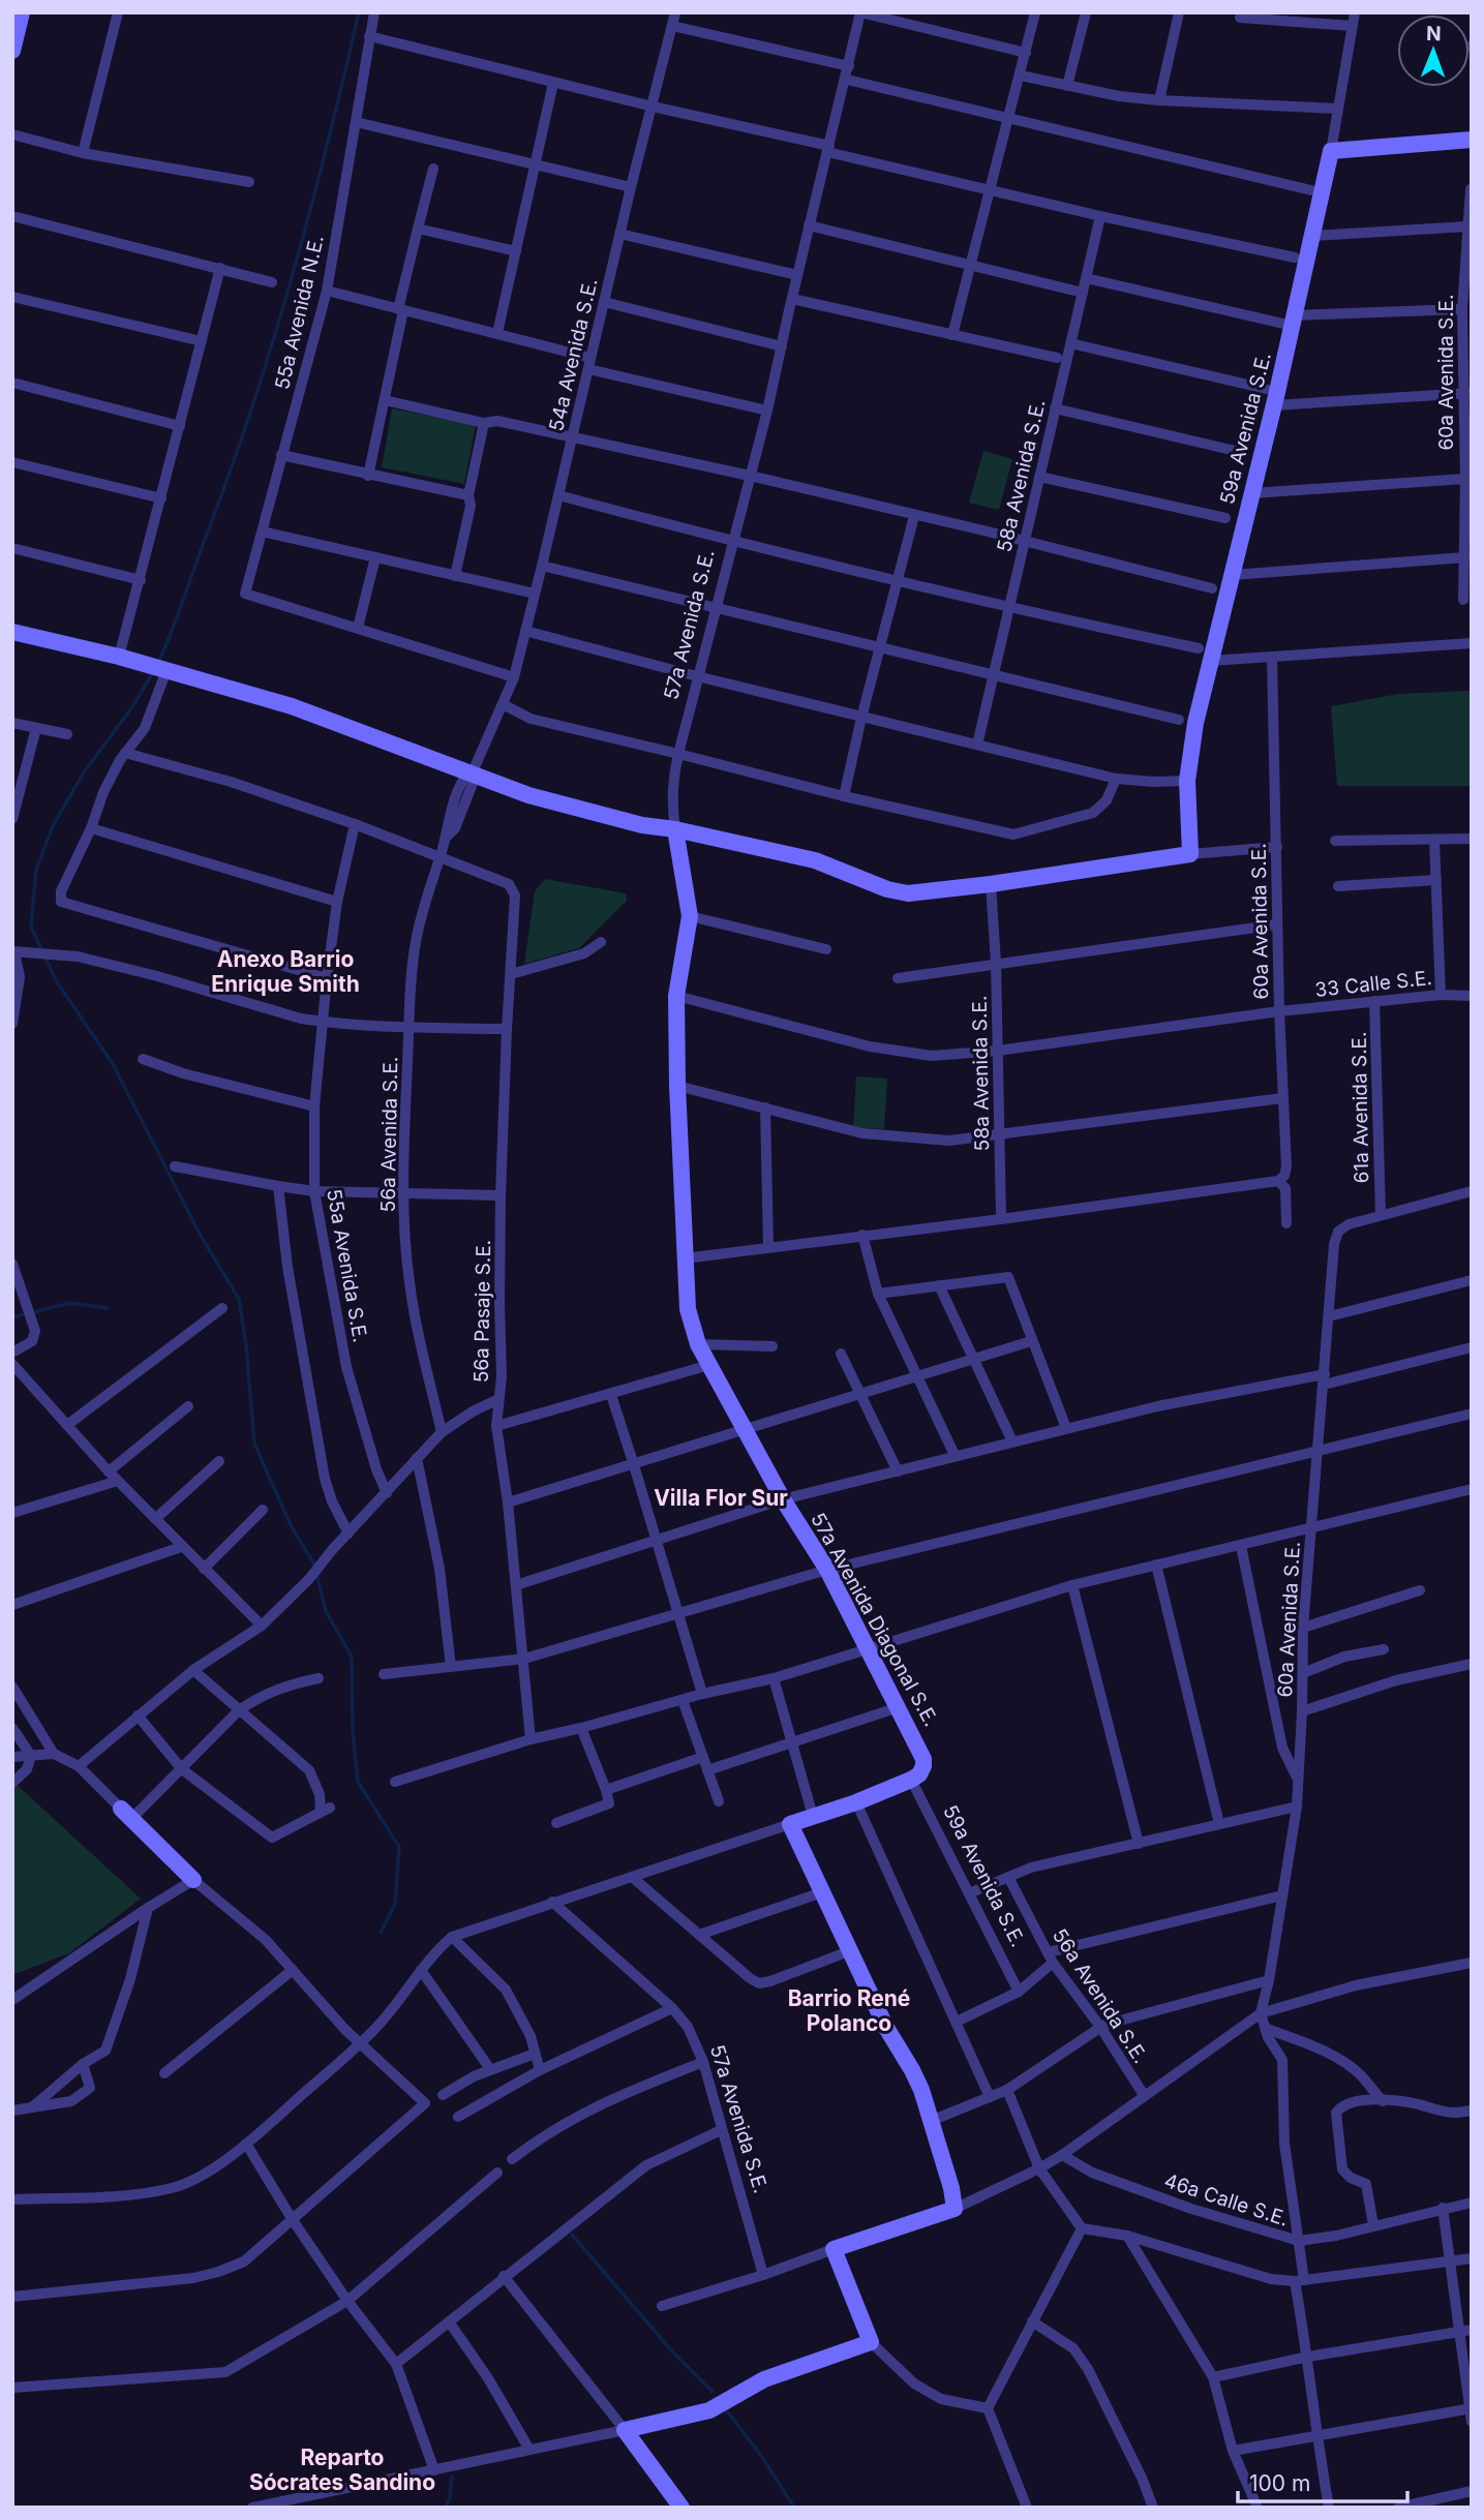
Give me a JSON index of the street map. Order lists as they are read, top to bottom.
{
  "streets": {
    "street": [
      "55a Avenida N.E.",
      "54a Avenida S.E.",
      "60a Avenida S.E.",
      "59a Avenida S.E.",
      "58a Avenida S.E.",
      "57a Avenida S.E.",
      "33 Calle S.E.",
      "61a Avenida S.E.",
      "56a Avenida S.E.",
      "55a Avenida S.E.",
      "56a Pasaje S.E.",
      "57a Avenida Diagonal S.E.",
      "46a Calle S.E."
    ]
  },
  "crossings": [
    ["54a Avenida S.E.", "56a Avenida S.E."],
    ["60a Avenida S.E.", "33 Calle S.E."],
    ["60a Avenida S.E.", "61a Avenida S.E."],
    ["59a Avenida S.E.", "57a Avenida Diagonal S.E."],
    ["58a Avenida S.E.", "33 Calle S.E."],
    ["57a Avenida S.E.", "33 Calle S.E."],
    ["57a Avenida S.E.", "57a Avenida Diagonal S.E."],
    ["33 Calle S.E.", "61a Avenida S.E."],
    ["56a Avenida S.E.", "56a Pasaje S.E."]
  ],
  "districts": [
    "Anexo Barrio Enrique Smith",
    "Villa Flor Sur",
    "Barrio René Polanco",
    "Reparto Sócrates Sandino"
  ],
  "scale_bar": "100 m",
  "north": "top"
}
